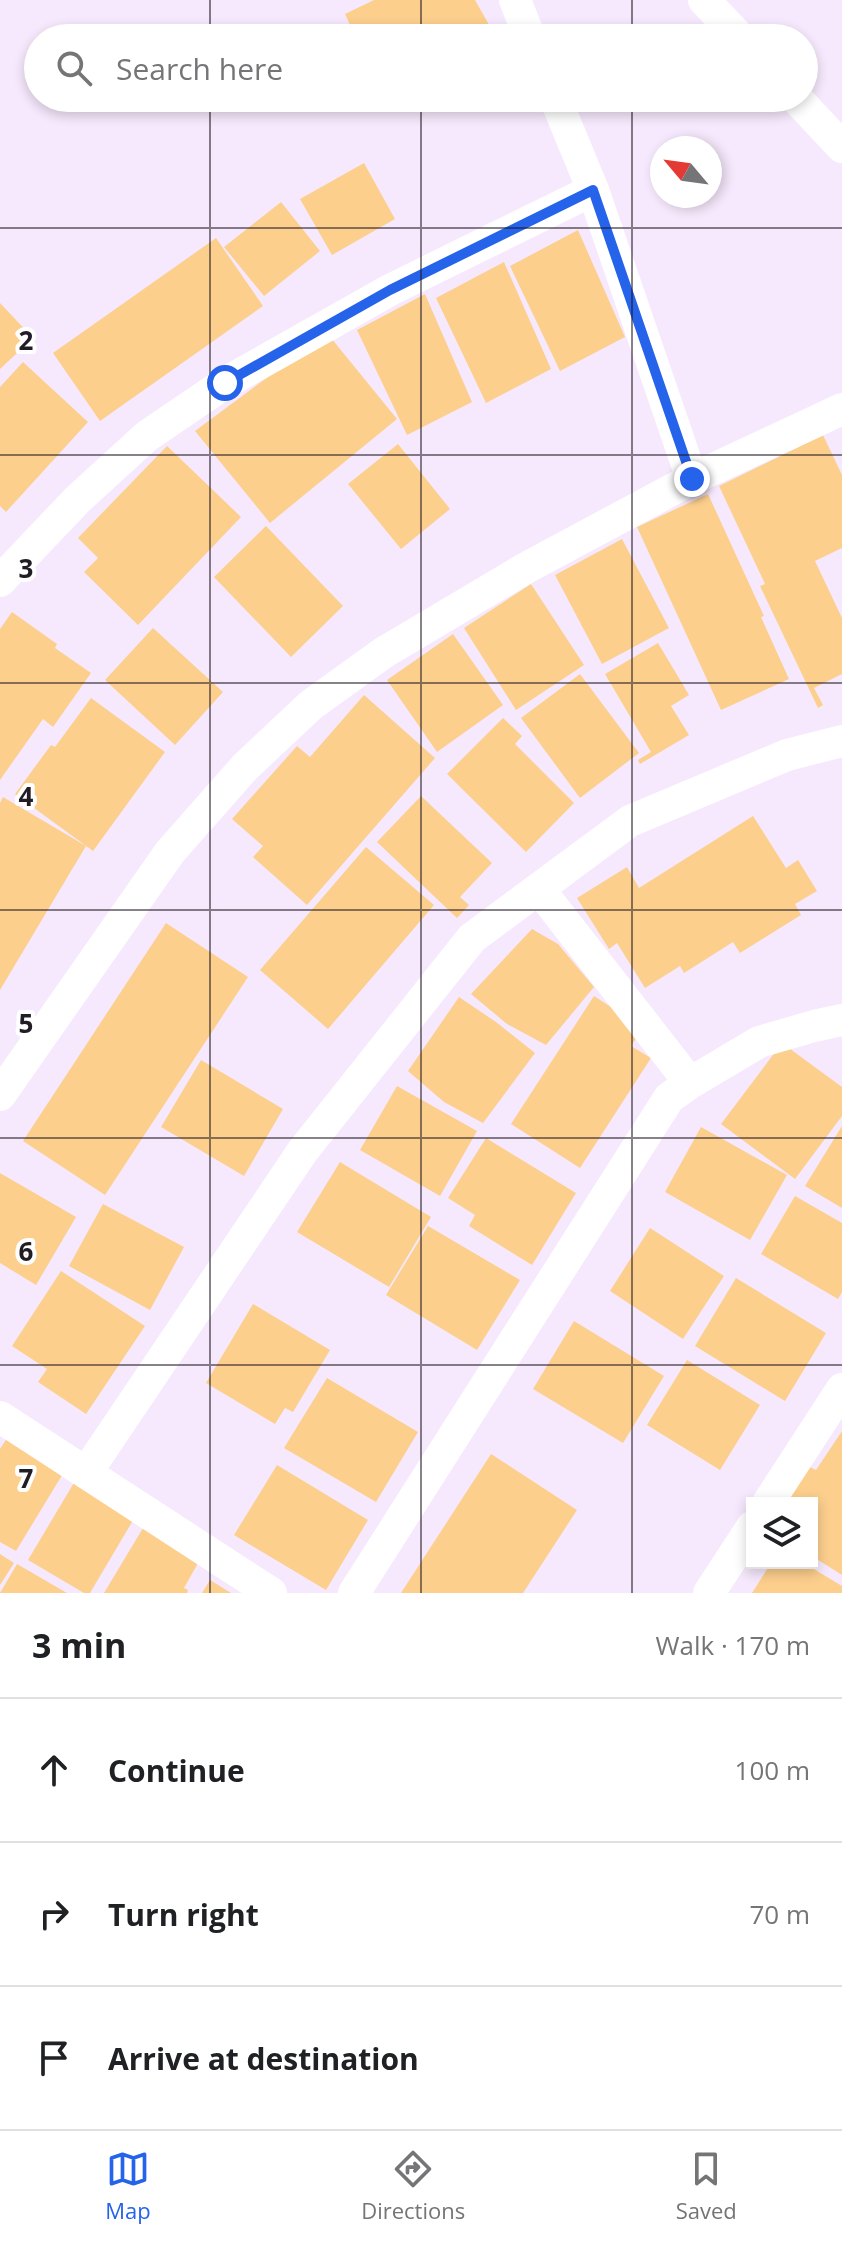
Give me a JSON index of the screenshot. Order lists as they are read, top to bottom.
{
  "north": "top left",
  "page": {
    "search": "Search here",
    "heading": ["3 min", "Walk · 170 m"],
    "list": [
      ["Continue", "100 m"],
      ["Turn right", "70 m"],
      "Arrive at destination"
    ],
    "nav": ["Map", "Directions", "Saved"]
  },
  "grid": {
    "rows": [
      "2",
      "3",
      "4",
      "5",
      "6",
      "7"
    ]
  }
}
